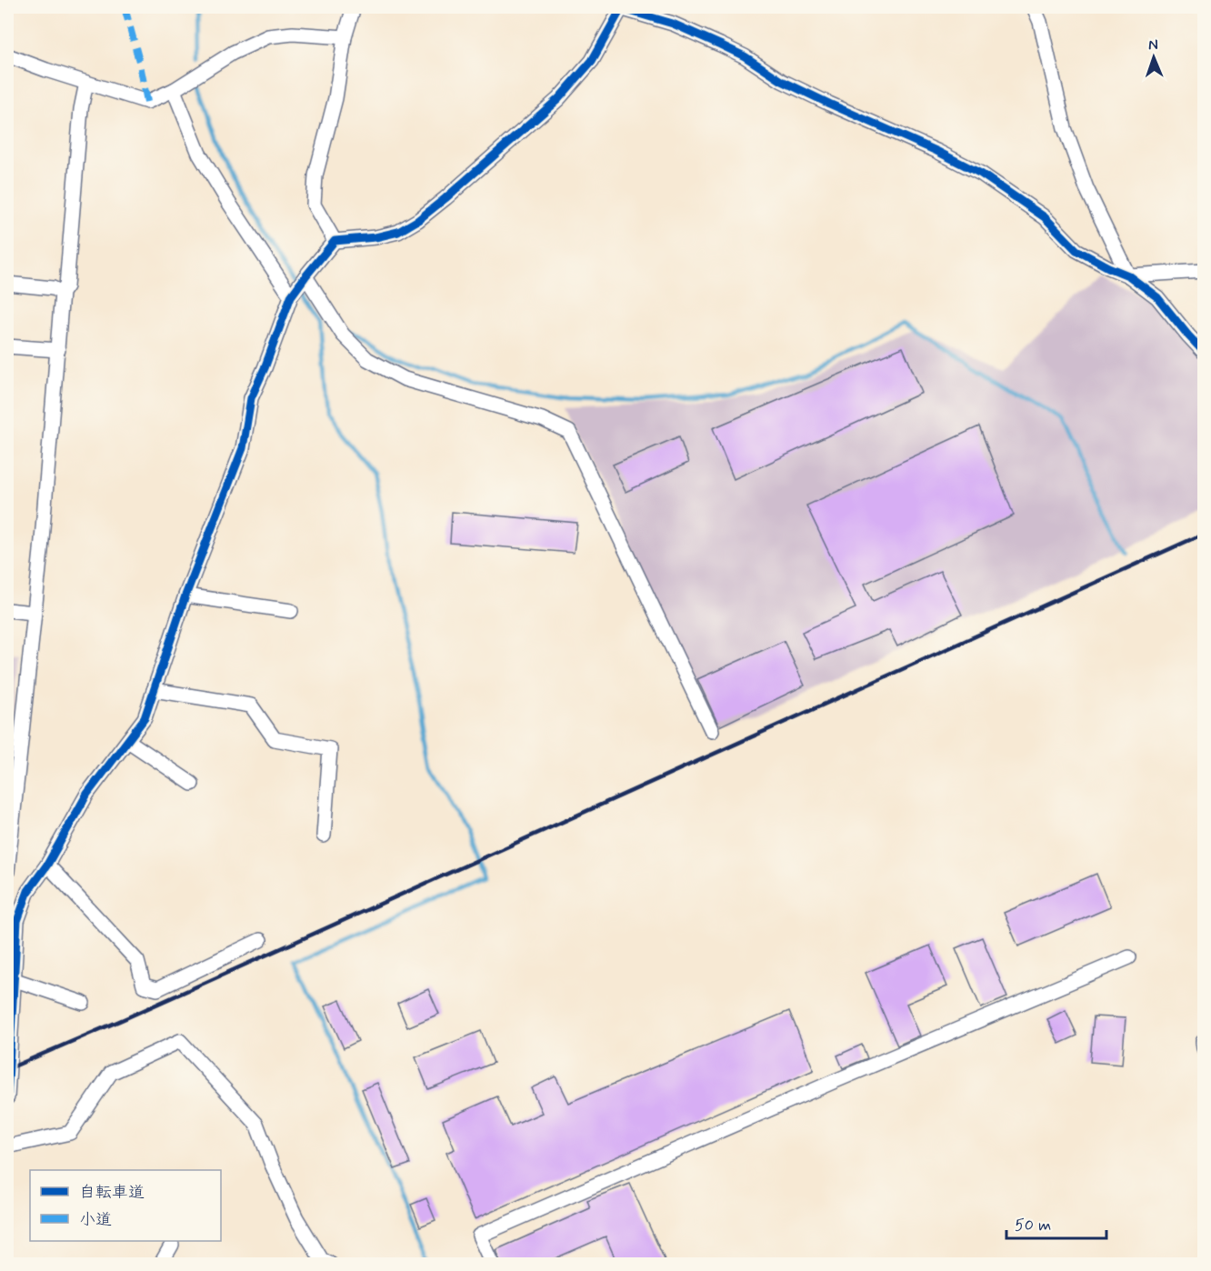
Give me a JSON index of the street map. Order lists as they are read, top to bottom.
{
  "legend": ["自転車道", "小道"],
  "scale_bar": "50 m",
  "north": "top"
}
